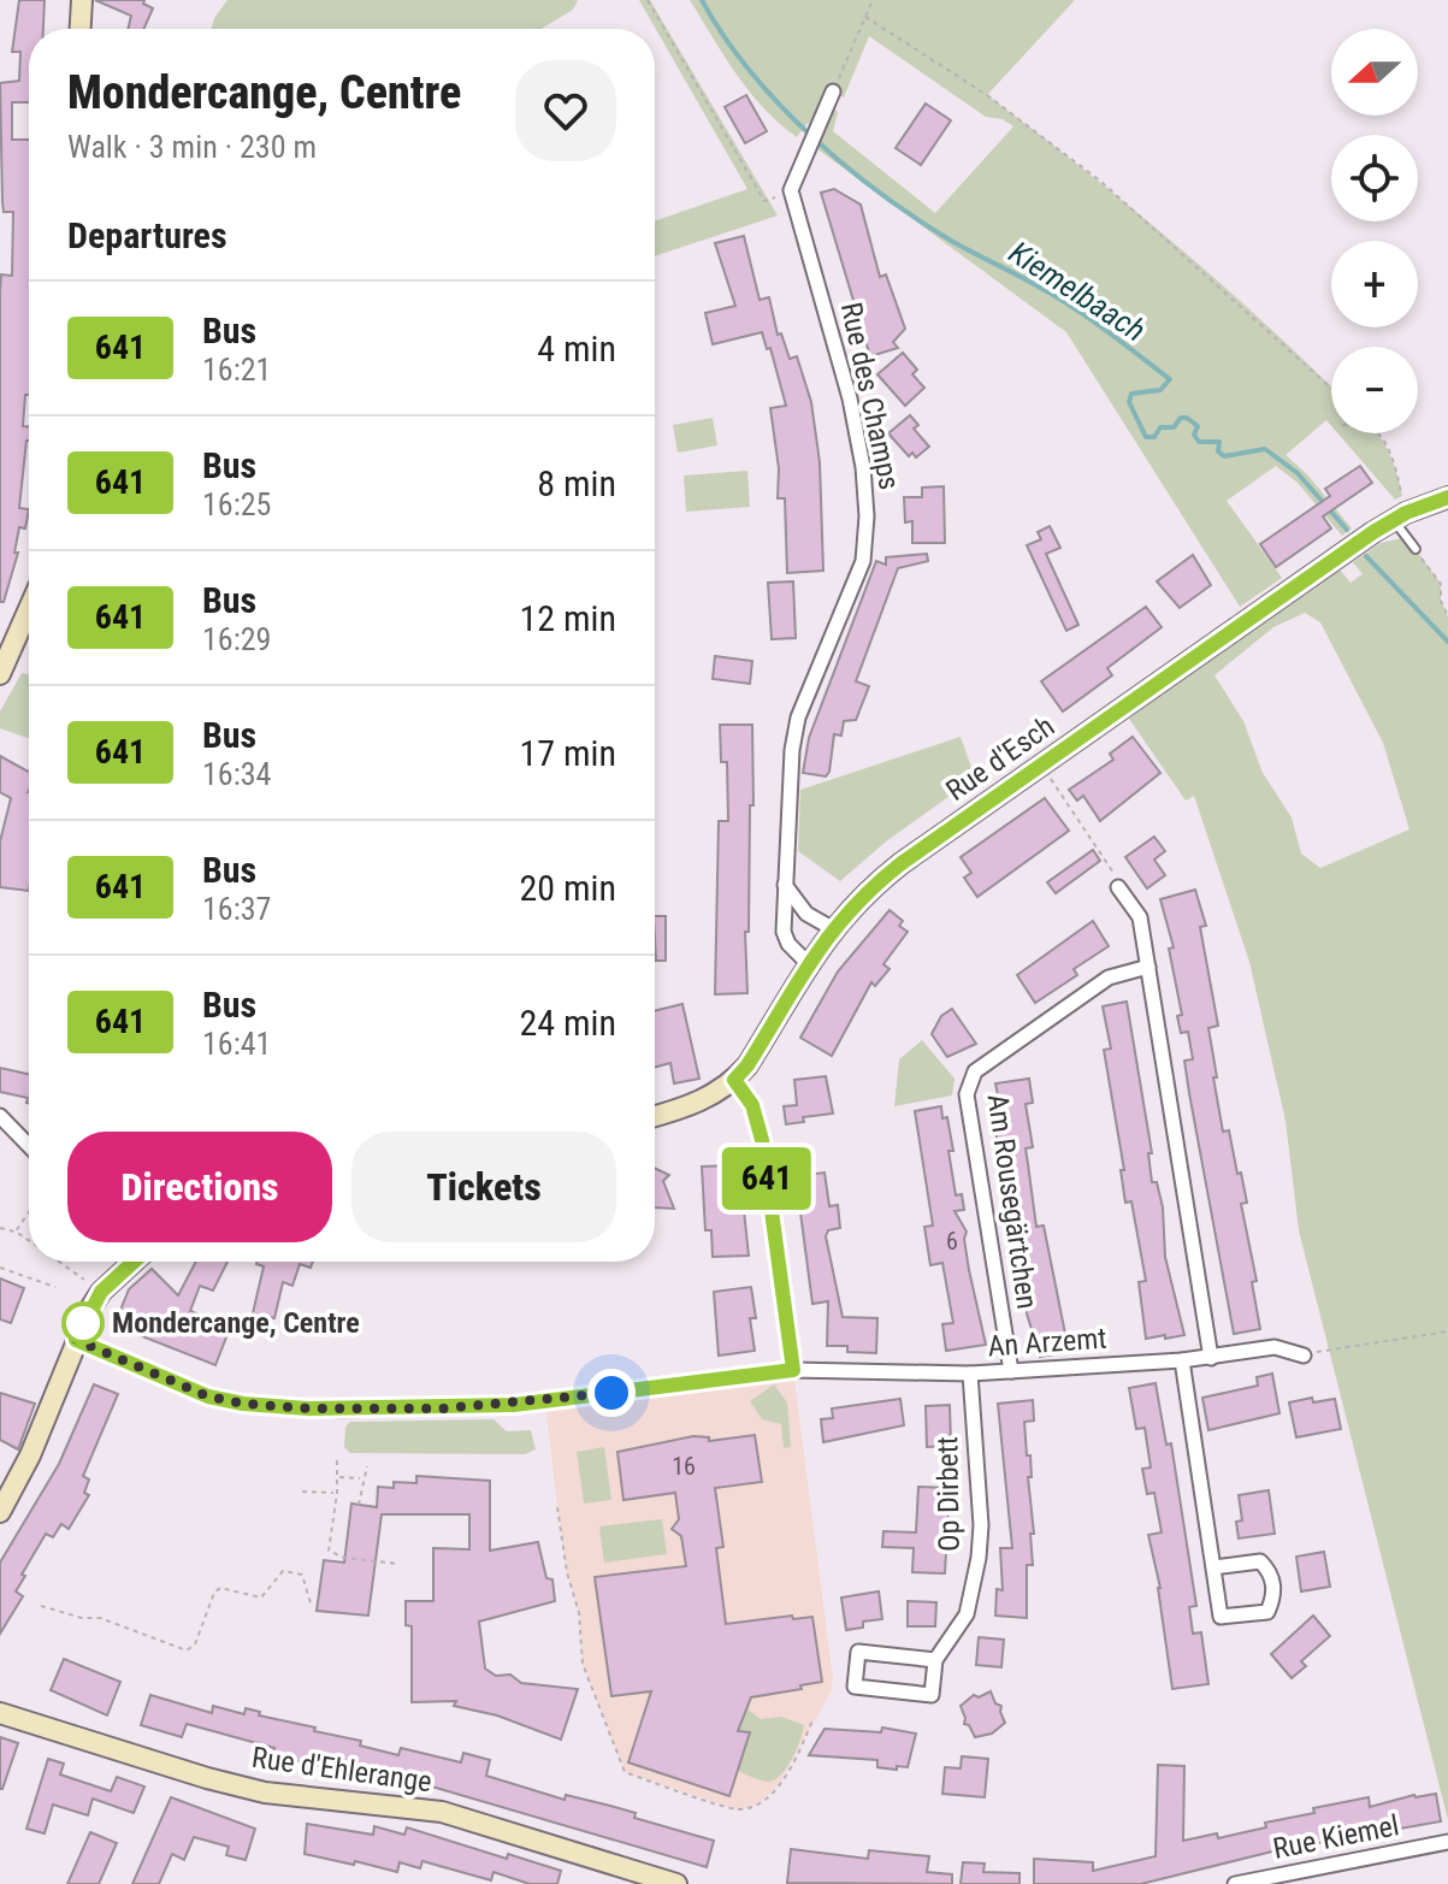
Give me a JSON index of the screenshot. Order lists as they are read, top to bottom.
{
  "streets": {
    "main road": ["Rue d'Esch", "Rue d'Ehlerange"],
    "street": [
      "Rue des Champs",
      "Am Rousegärtchen",
      "An Arzemt",
      "Op Dirbett",
      "Rue Kiemel"
    ]
  },
  "crossings": [
    ["Rue des Champs", "Rue d'Esch"],
    ["Am Rousegärtchen", "An Arzemt"],
    ["An Arzemt", "Op Dirbett"]
  ],
  "water": ["Kiemelbaach"],
  "places": ["Mondercange, Centre"],
  "lines": ["bus line 641"],
  "house_numbers": ["6", "16"],
  "north": "left",
  "page": {
    "on_map": "641",
    "map_buttons": ["+", "−"],
    "heading": [
      ["Mondercange, Centre", "Walk · 3 min · 230 m"],
      "Departures"
    ],
    "list": [
      {
        "mark": "641",
        "name": "Bus",
        "note": "16:21",
        "value": "4 min"
      },
      {
        "mark": "641",
        "name": "Bus",
        "note": "16:25",
        "value": "8 min"
      },
      {
        "mark": "641",
        "name": "Bus",
        "note": "16:29",
        "value": "12 min"
      },
      {
        "mark": "641",
        "name": "Bus",
        "note": "16:34",
        "value": "17 min"
      },
      {
        "mark": "641",
        "name": "Bus",
        "note": "16:37",
        "value": "20 min"
      },
      {
        "mark": "641",
        "name": "Bus",
        "note": "16:41",
        "value": "24 min"
      }
    ],
    "buttons": ["Directions", "Tickets"]
  }
}
